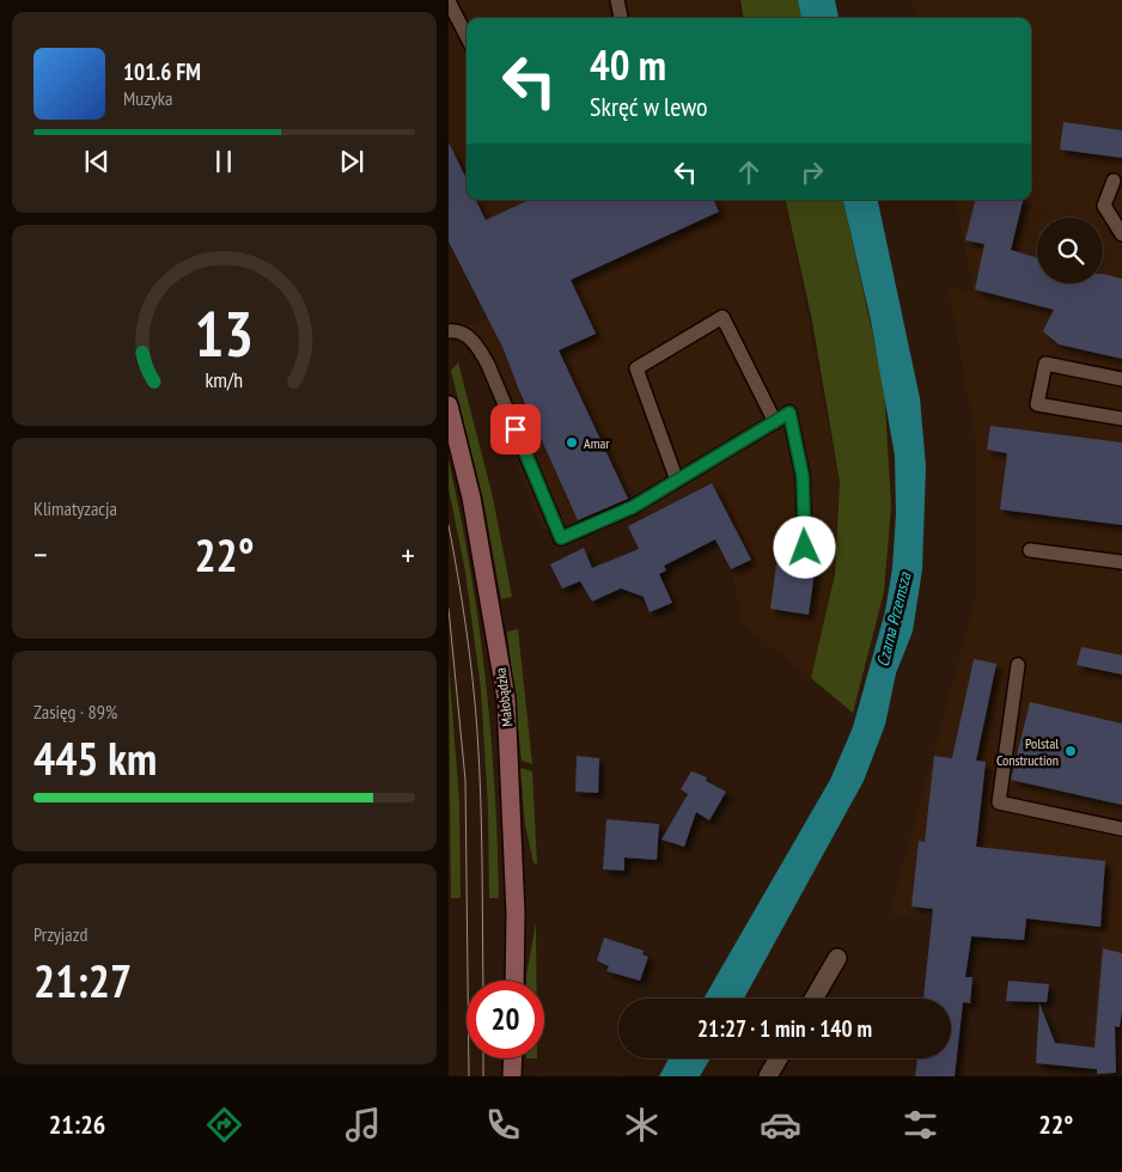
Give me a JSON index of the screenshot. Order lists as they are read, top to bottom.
{
  "streets": {
    "street": ["Małobądzka"]
  },
  "water": ["Czarna Przemsza"],
  "places": ["Amar", "Polstal Construction"],
  "page": {
    "turn": ["40 m", "Skręć w lewo"],
    "song": ["101.6 FM", "Muzyka"],
    "tile": [
      "Klimatyzacja",
      ["Zasięg · 89%", "445 km"],
      ["Przyjazd", "21:27"]
    ],
    "heat": ["−", "22°", "+"],
    "limit": "20",
    "trip": "21:27 · 1 min · 140 m",
    "tabs": ["21:26", "22°"],
    "gauge": ["13", "km/h"]
  }
}
